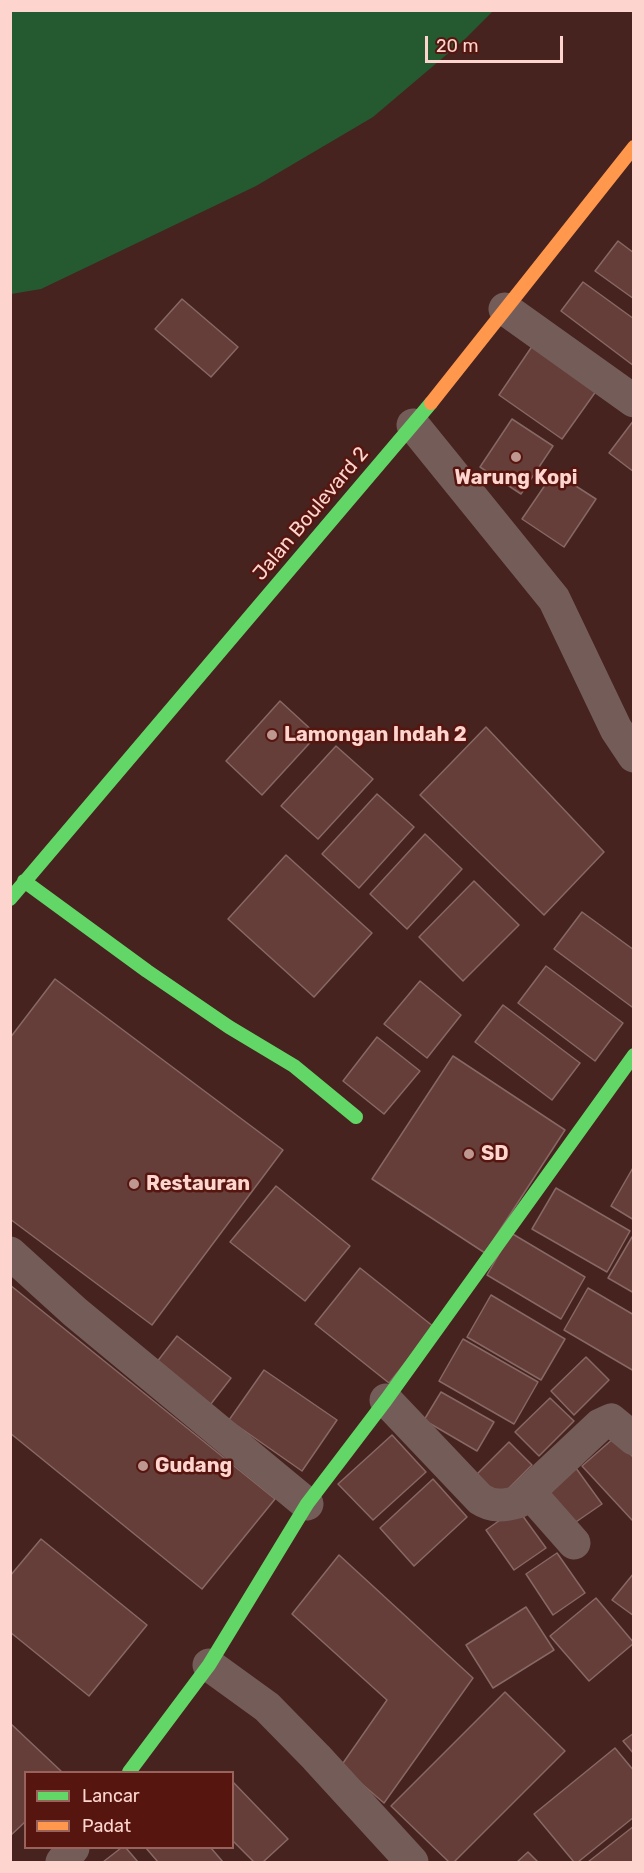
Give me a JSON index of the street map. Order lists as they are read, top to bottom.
{
  "streets": {
    "street": ["Jalan Boulevard 2"]
  },
  "places": [
    "Warung Kopi",
    "Lamongan Indah 2",
    "SD",
    "Restauran",
    "Gudang"
  ],
  "legend": ["Lancar", "Padat"],
  "scale_bar": "20 m"
}
